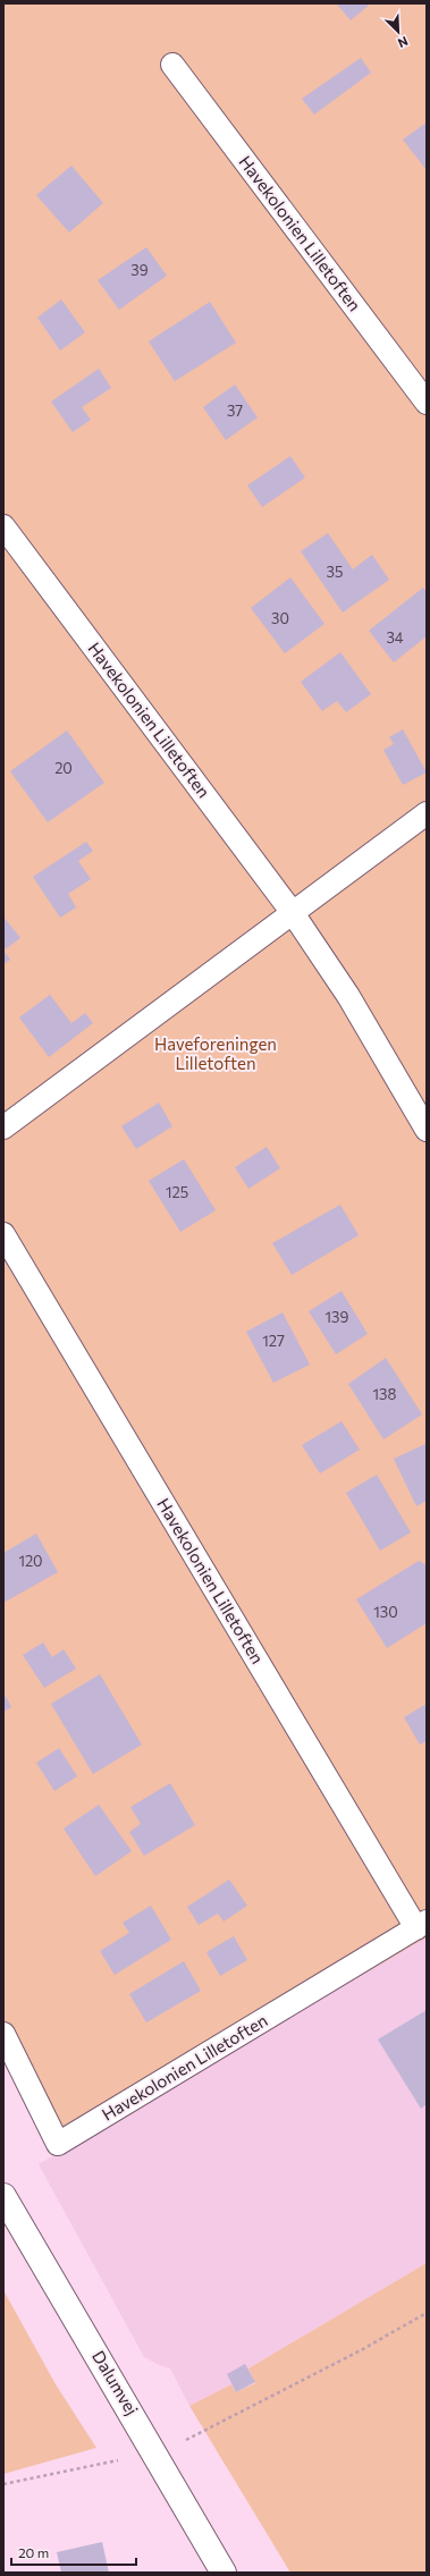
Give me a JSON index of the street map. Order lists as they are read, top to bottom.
{
  "streets": {
    "street": ["Dalumvej"],
    "lane": ["Havekolonien Lilletoften"]
  },
  "parks": ["Haveforeningen Lilletoften"],
  "house_numbers": [
    "39",
    "37",
    "35",
    "30",
    "34",
    "20",
    "125",
    "139",
    "127",
    "138",
    "120",
    "130"
  ],
  "scale_bar": "20 m",
  "north": "bottom right"
}
